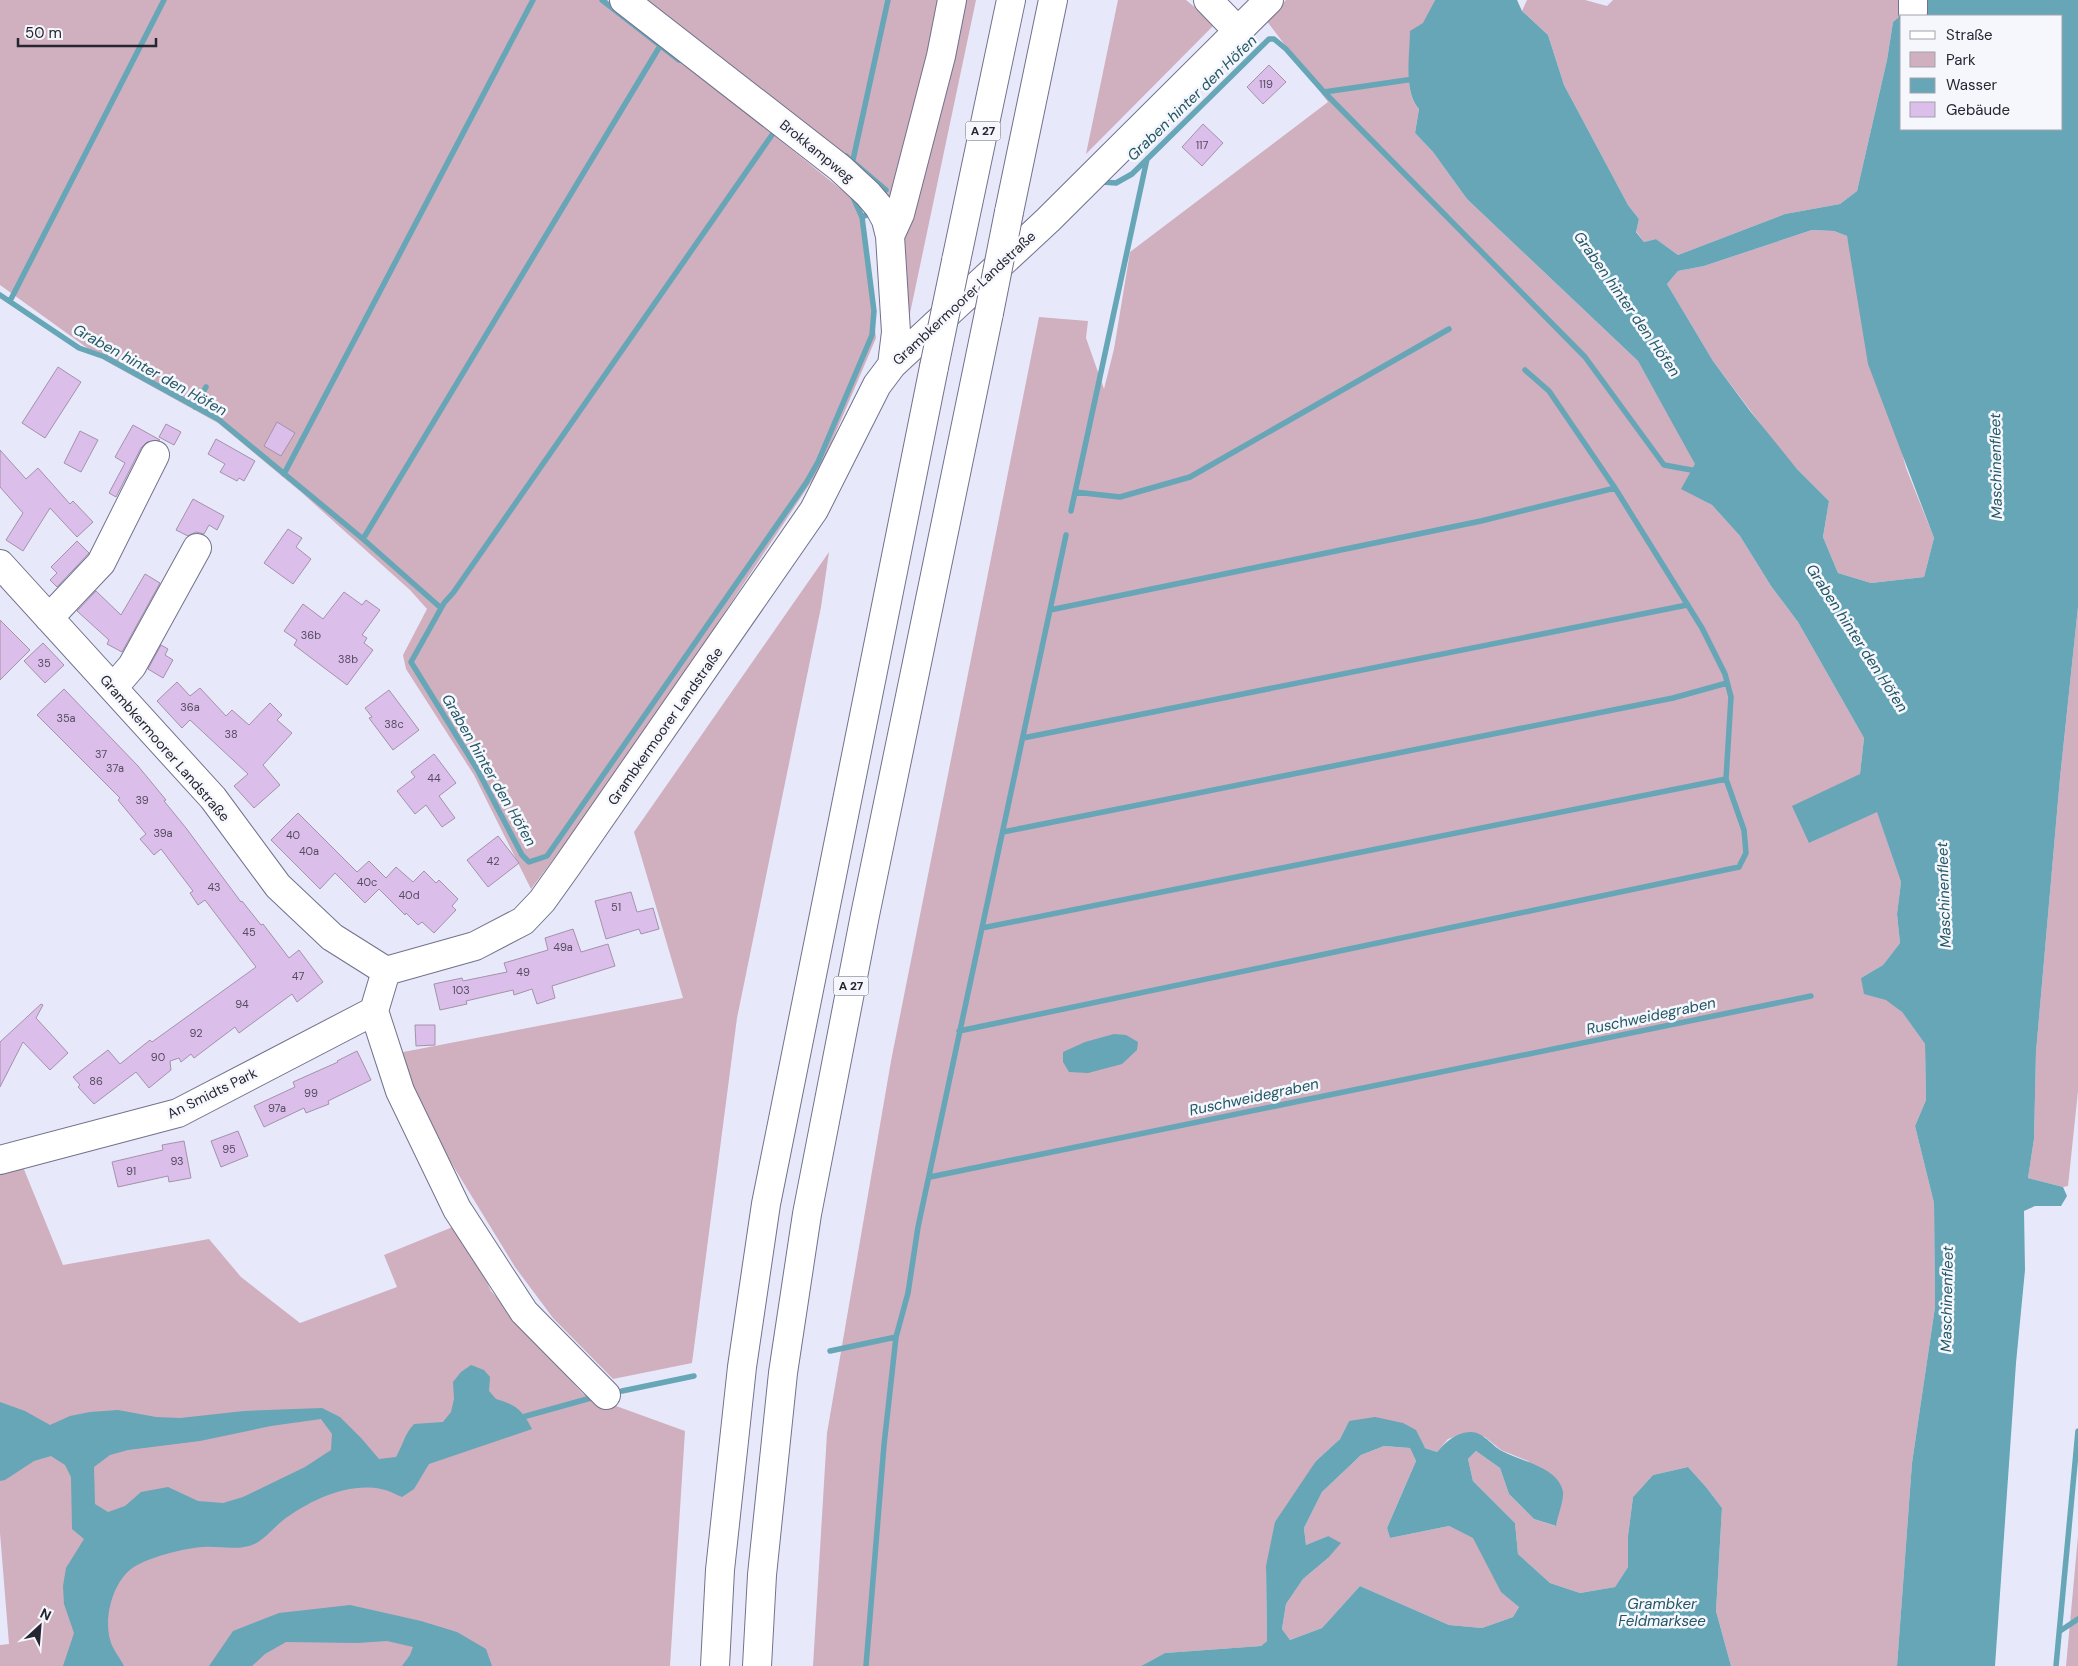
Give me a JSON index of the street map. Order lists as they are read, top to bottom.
{
  "streets": {
    "main road": [
      "A 27",
      "Brokkampweg",
      "Grambkermoorer Landstraße",
      "An Smidts Park"
    ]
  },
  "crossings": [
    ["Brokkampweg", "Grambkermoorer Landstraße"]
  ],
  "water": [
    "Graben hinter den Höfen",
    "Maschinenfleet",
    "Ruschweidegraben",
    "Grambker Feldmarksee"
  ],
  "house_numbers": [
    "119",
    "117",
    "36b",
    "38b",
    "35",
    "36a",
    "35a",
    "38c",
    "38",
    "37",
    "37a",
    "44",
    "39",
    "39a",
    "40",
    "40a",
    "42",
    "40c",
    "43",
    "40d",
    "51",
    "45",
    "49a",
    "49",
    "47",
    "103",
    "94",
    "92",
    "90",
    "86",
    "99",
    "97a",
    "95",
    "93",
    "91"
  ],
  "legend": [
    "Straße",
    "Park",
    "Wasser",
    "Gebäude"
  ],
  "scale_bar": "50 m",
  "north": "top right"
}
